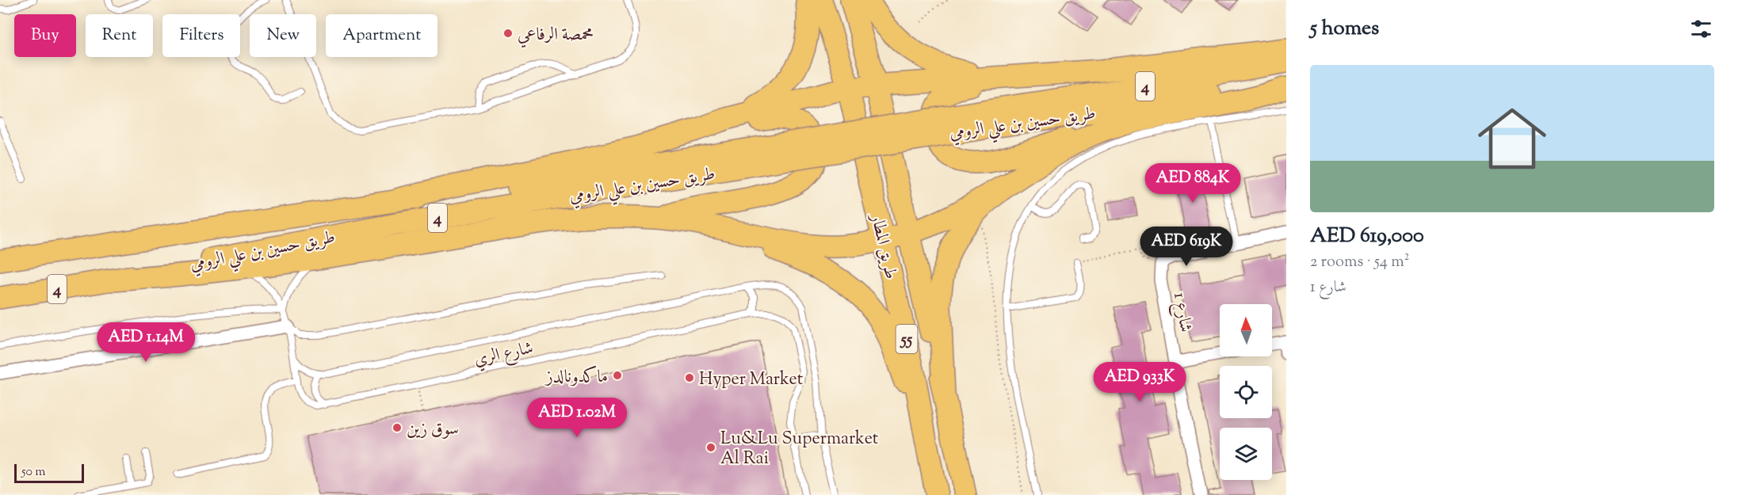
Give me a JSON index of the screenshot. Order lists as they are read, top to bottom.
{
  "streets": {
    "highway": [
      "4",
      "طريق حسين بن علي الرومي",
      "طريق المطار",
      "55"
    ],
    "street": ["شارع 1"],
    "lane": ["شارع الري"]
  },
  "places": [
    "محمصة الرفاعي",
    "ماكدونالدز",
    "Hyper Market",
    "سوق زين",
    "Lu&Lu Supermarket Al Rai"
  ],
  "scale_bar": "50 m",
  "north": "top",
  "page": {
    "heading": "5 homes",
    "chip": [
      "Buy",
      "Rent",
      "Filters",
      "New",
      "Apartment"
    ],
    "list": [
      {
        "name": "AED 619,000",
        "note": "2 rooms · 54 m² · شارع 1"
      }
    ],
    "price": [
      "AED 884K",
      "AED 619K",
      "AED 1.14M",
      "AED 933K",
      "AED 1.02M"
    ],
    "scale": "50 m"
  }
}
